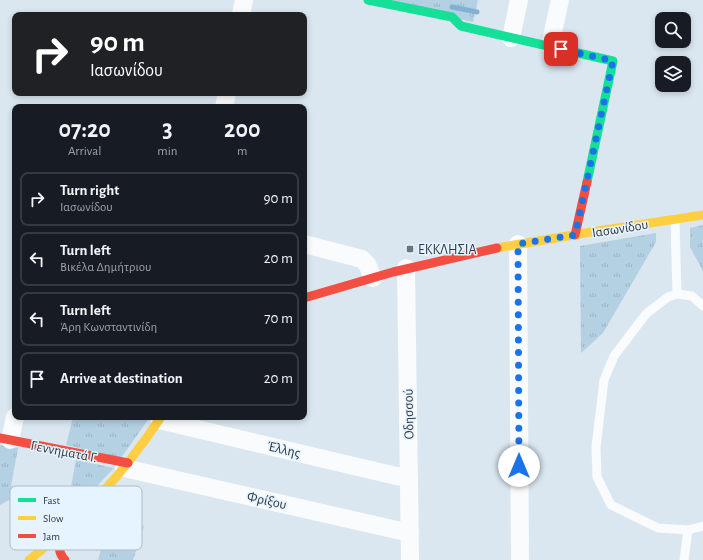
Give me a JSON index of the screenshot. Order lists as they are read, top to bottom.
{
  "streets": {
    "street": [
      "Ιασωνίδου",
      "Οδησσού",
      "Έλλης",
      "Γεννηματά Γ.",
      "Φρίξου"
    ]
  },
  "crossings": [
    ["Ιασωνίδου", "Οδησσού"],
    ["Οδησσού", "Έλλης"],
    ["Οδησσού", "Φρίξου"],
    ["Γεννηματά Γ.", "Φρίξου"]
  ],
  "places": {
    "transit": ["ΕΚΚΛΗΣΙΑ"]
  },
  "legend": ["Fast", "Slow", "Jam"],
  "page": {
    "turn": ["90 m", "Ιασωνίδου"],
    "eta": [
      "07:20",
      "Arrival",
      "3",
      "min",
      "200",
      "m"
    ],
    "list": [
      {
        "name": "Turn right",
        "note": "Ιασωνίδου",
        "value": "90 m"
      },
      {
        "name": "Turn left",
        "note": "Βικέλα Δημήτριου",
        "value": "20 m"
      },
      {
        "name": "Turn left",
        "note": "Άρη Κωνσταντινίδη",
        "value": "70 m"
      },
      {
        "name": "Arrive at destination",
        "value": "20 m"
      }
    ]
  }
}
